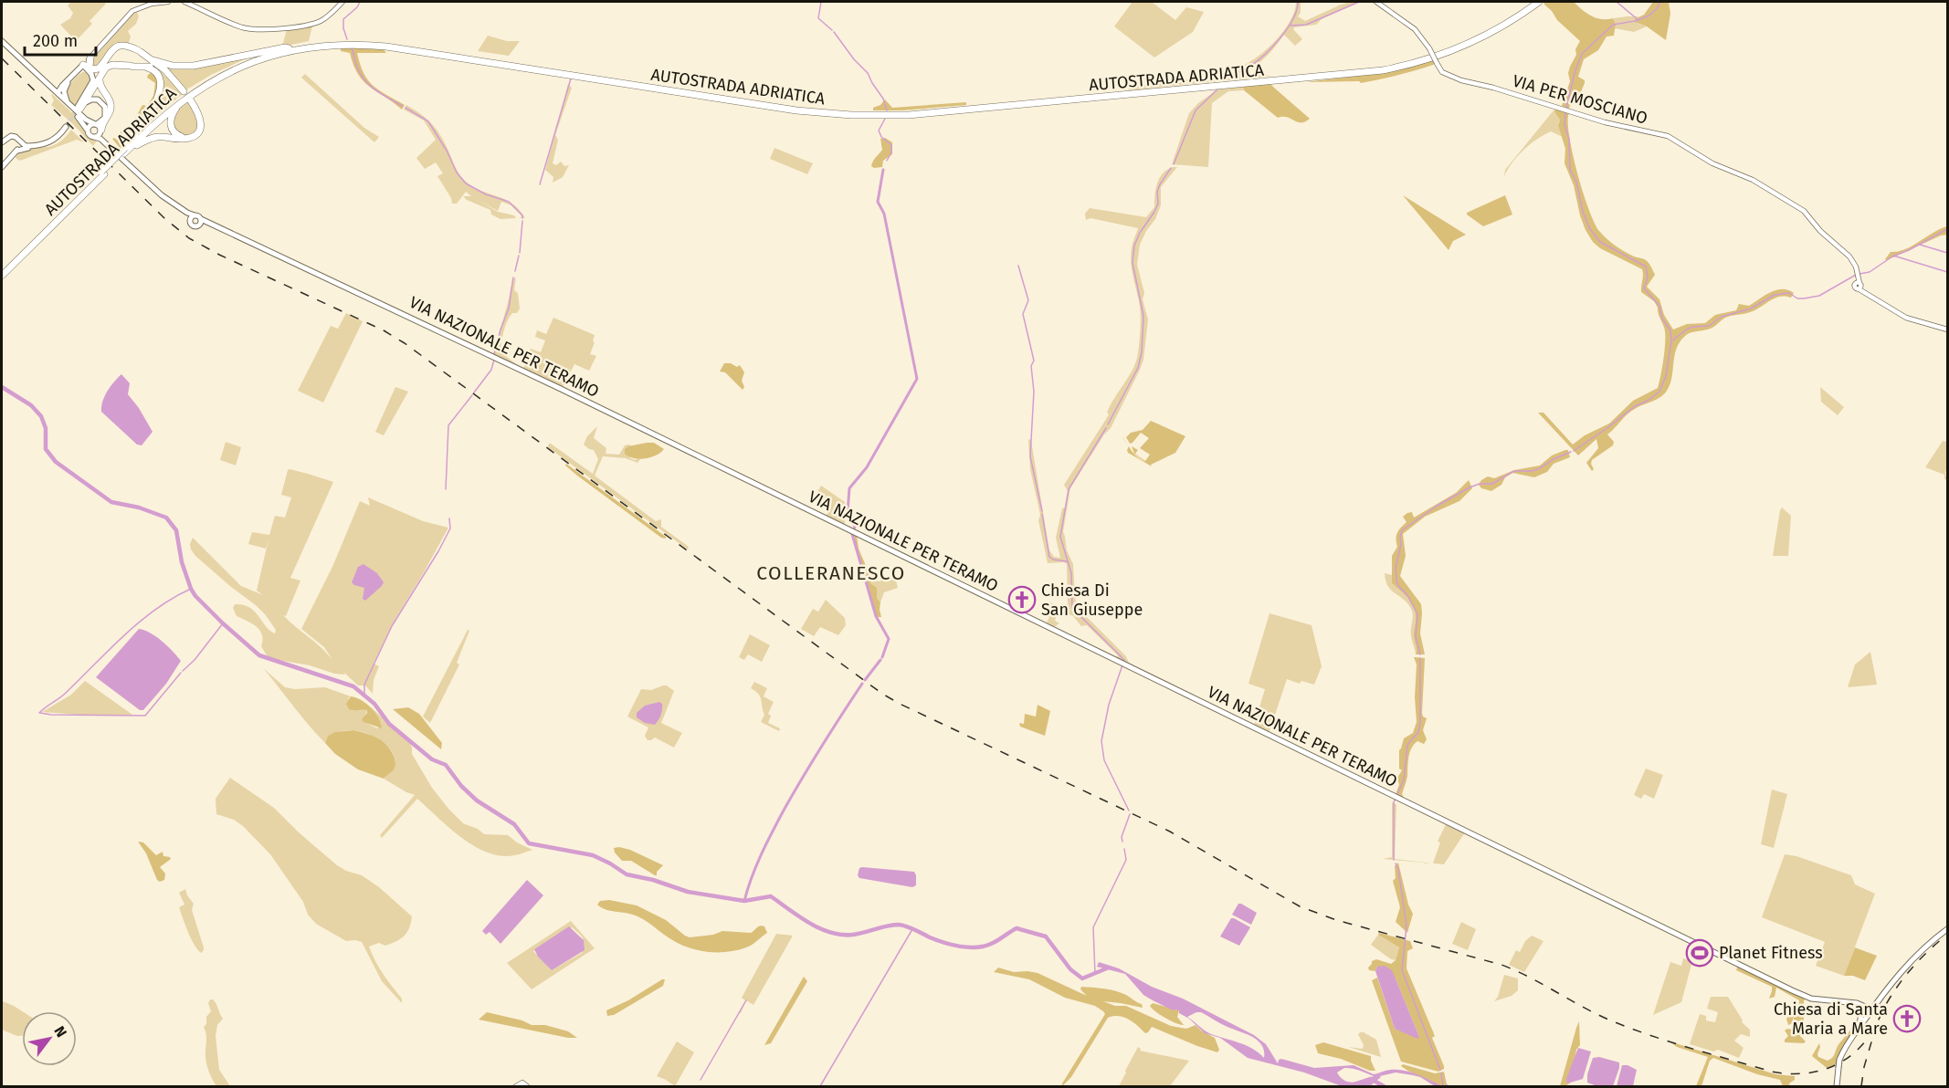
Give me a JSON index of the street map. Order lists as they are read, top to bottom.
{
  "streets": {
    "highway": ["AUTOSTRADA ADRIATICA"],
    "main road": ["VIA PER MOSCIANO", "VIA NAZIONALE PER TERAMO"]
  },
  "districts": ["COLLERANESCO"],
  "places": {
    "church": ["Chiesa Di San Giuseppe", "Chiesa di Santa Maria a Mare"],
    "sports": ["Planet Fitness"]
  },
  "scale_bar": "200 m",
  "north": "top right"
}
